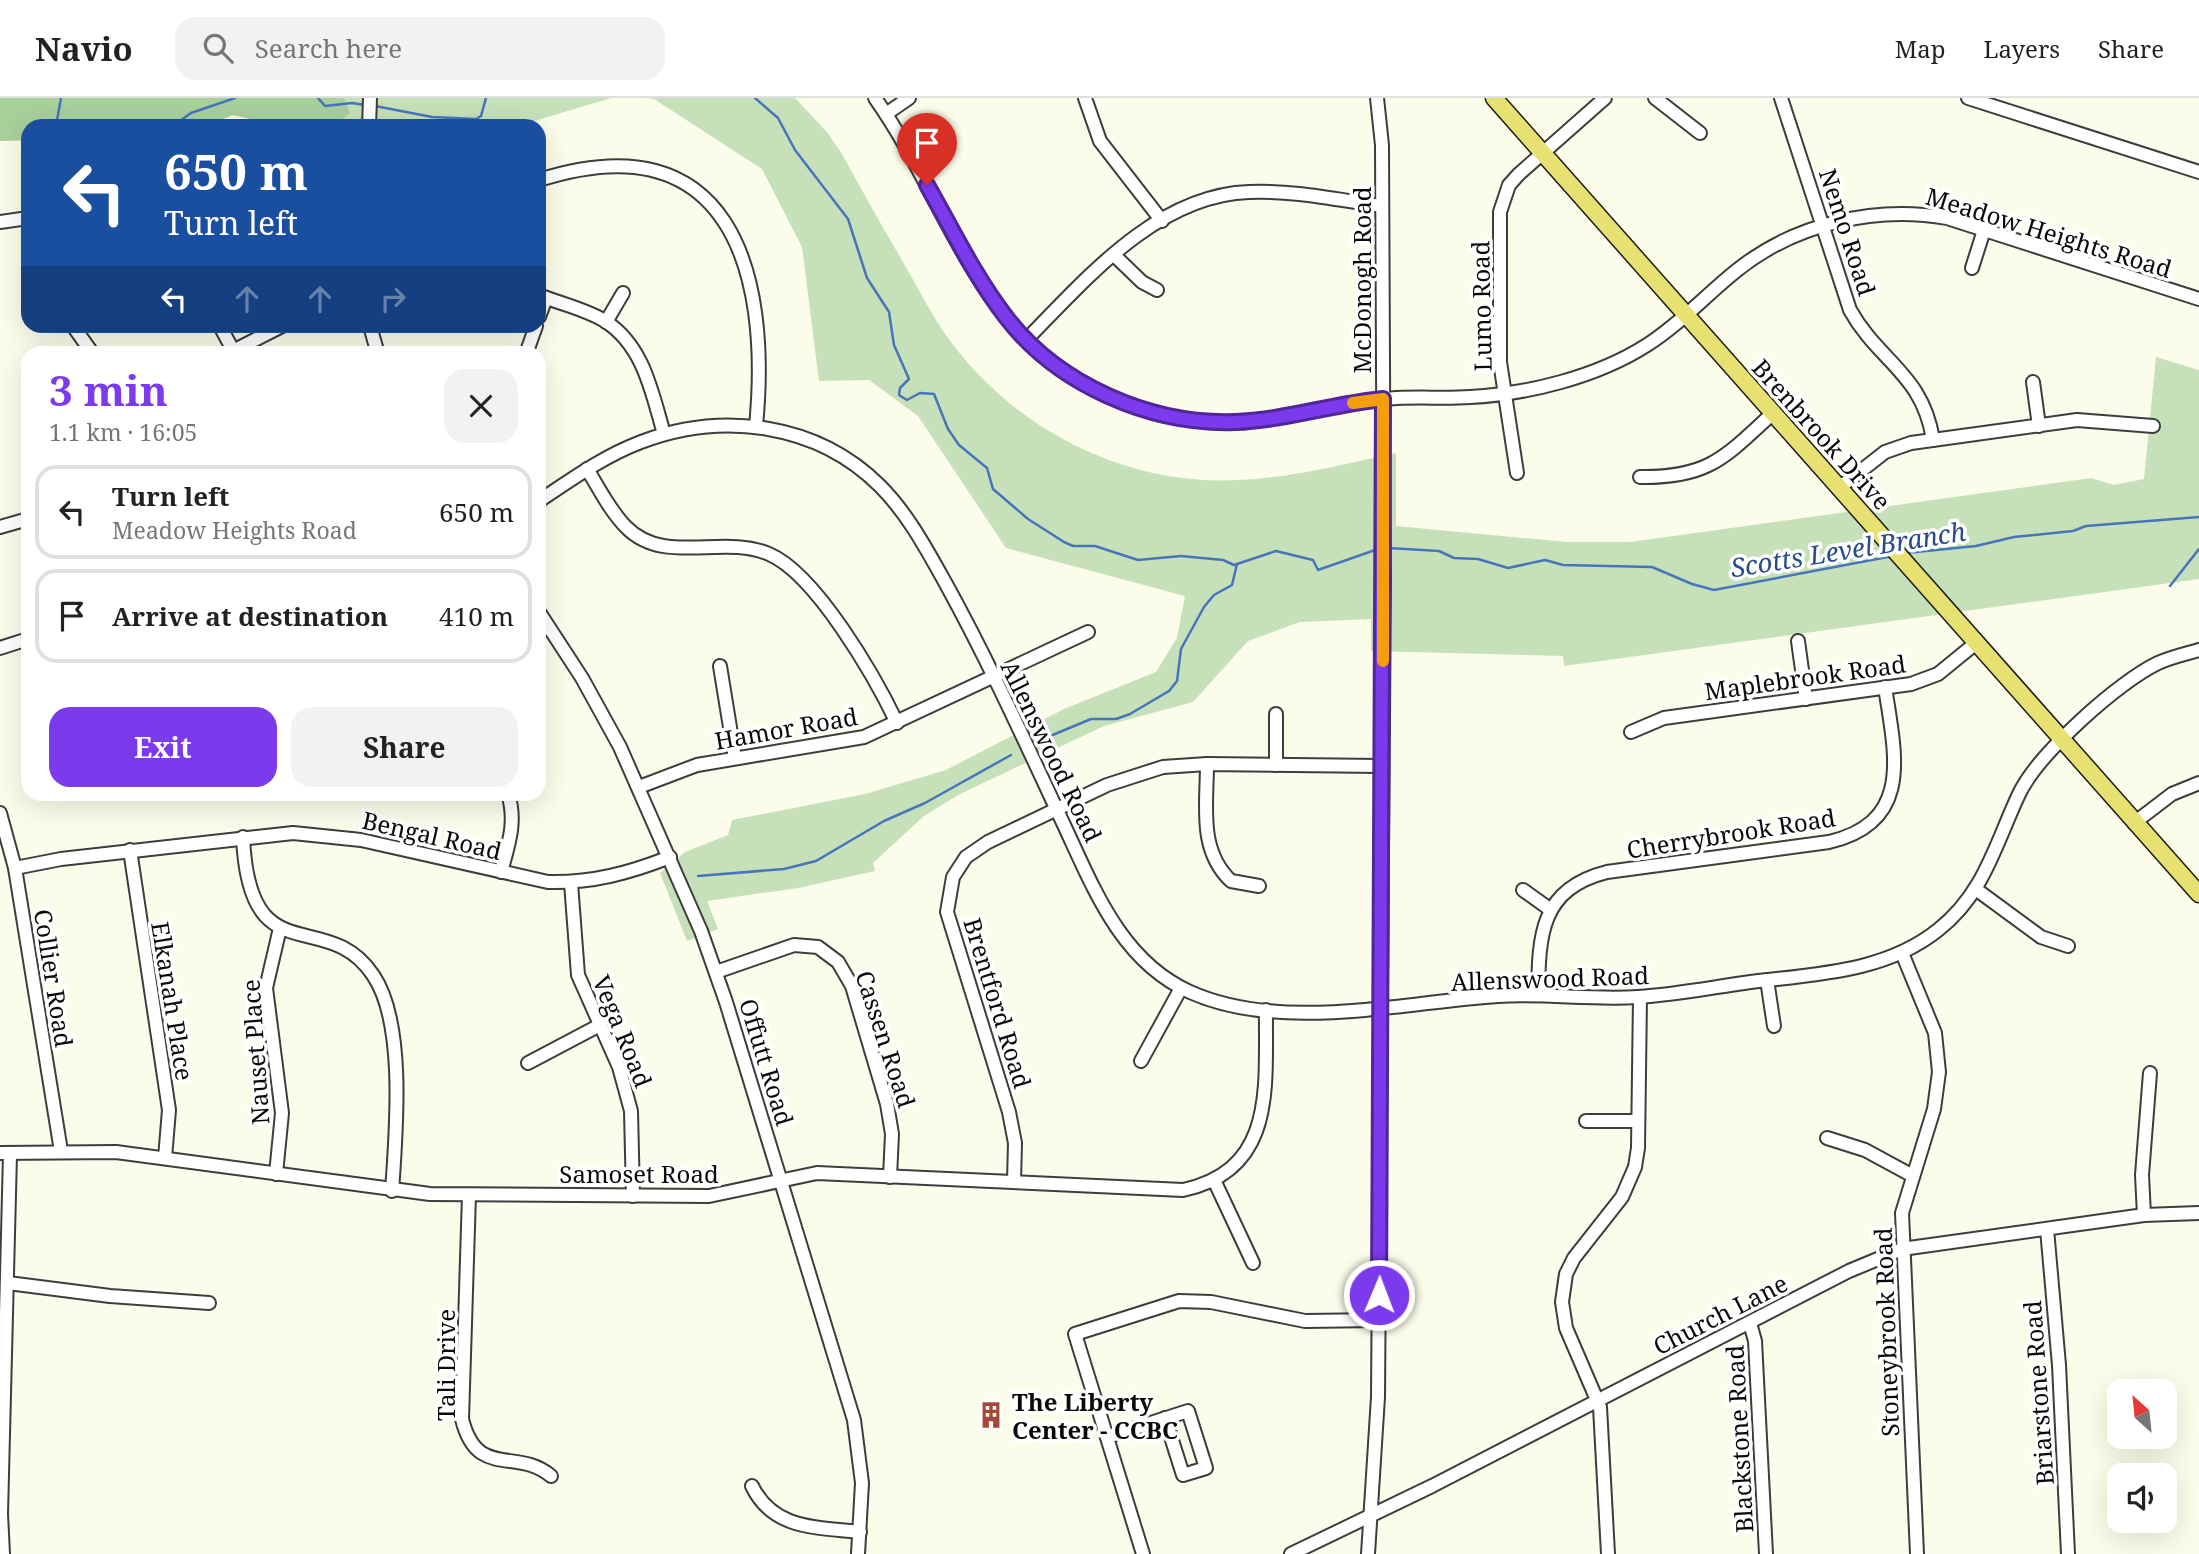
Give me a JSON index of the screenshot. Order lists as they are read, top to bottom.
{
  "streets": {
    "main road": ["Brenbrook Drive"],
    "street": [
      "Nemo Road",
      "Meadow Heights Road",
      "McDonogh Road",
      "Lumo Road",
      "Maplebrook Road",
      "Hamor Road",
      "Allenswood Road",
      "Cherrybrook Road",
      "Bengal Road",
      "Collier Road",
      "Elkanah Place",
      "Brentford Road",
      "Vega Road",
      "Cassen Road",
      "Nauset Place",
      "Offutt Road",
      "Samoset Road",
      "Church Lane",
      "Stoneybrook Road",
      "Tali Drive",
      "Briarstone Road",
      "Blackstone Road"
    ]
  },
  "crossings": [
    ["Nemo Road", "Meadow Heights Road"],
    ["Meadow Heights Road", "McDonogh Road"],
    ["Meadow Heights Road", "Lumo Road"],
    ["Meadow Heights Road", "Brenbrook Drive"],
    ["McDonogh Road", "Allenswood Road"],
    ["McDonogh Road", "Brentford Road"],
    ["McDonogh Road", "Church Lane"],
    ["Lumo Road", "Brenbrook Drive"],
    ["Brenbrook Drive", "Maplebrook Road"],
    ["Brenbrook Drive", "Allenswood Road"],
    ["Maplebrook Road", "Cherrybrook Road"],
    ["Hamor Road", "Allenswood Road"],
    ["Hamor Road", "Offutt Road"],
    ["Allenswood Road", "Cherrybrook Road"],
    ["Allenswood Road", "Brentford Road"],
    ["Allenswood Road", "Samoset Road"],
    ["Allenswood Road", "Stoneybrook Road"],
    ["Bengal Road", "Collier Road"],
    ["Bengal Road", "Elkanah Place"],
    ["Bengal Road", "Vega Road"],
    ["Bengal Road", "Offutt Road"],
    ["Collier Road", "Samoset Road"],
    ["Elkanah Place", "Samoset Road"],
    ["Brentford Road", "Samoset Road"],
    ["Vega Road", "Samoset Road"],
    ["Cassen Road", "Offutt Road"],
    ["Cassen Road", "Samoset Road"],
    ["Nauset Place", "Samoset Road"],
    ["Offutt Road", "Samoset Road"],
    ["Samoset Road", "Tali Drive"],
    ["Church Lane", "Stoneybrook Road"],
    ["Church Lane", "Briarstone Road"],
    ["Church Lane", "Blackstone Road"]
  ],
  "water": ["Scotts Level Branch"],
  "places": {
    "building": ["The Liberty Center - CCBC"]
  },
  "north": "top left",
  "page": {
    "header": "Navio",
    "search": "Search here",
    "nav": ["Map", "Layers", "Share"],
    "turn": ["650 m", "Turn left"],
    "heading": ["3 min", "1.1 km · 16:05"],
    "list": [
      {
        "name": "Turn left",
        "note": "Meadow Heights Road",
        "value": "650 m"
      },
      {
        "name": "Arrive at destination",
        "value": "410 m"
      }
    ],
    "buttons": ["Exit", "Share"]
  }
}
